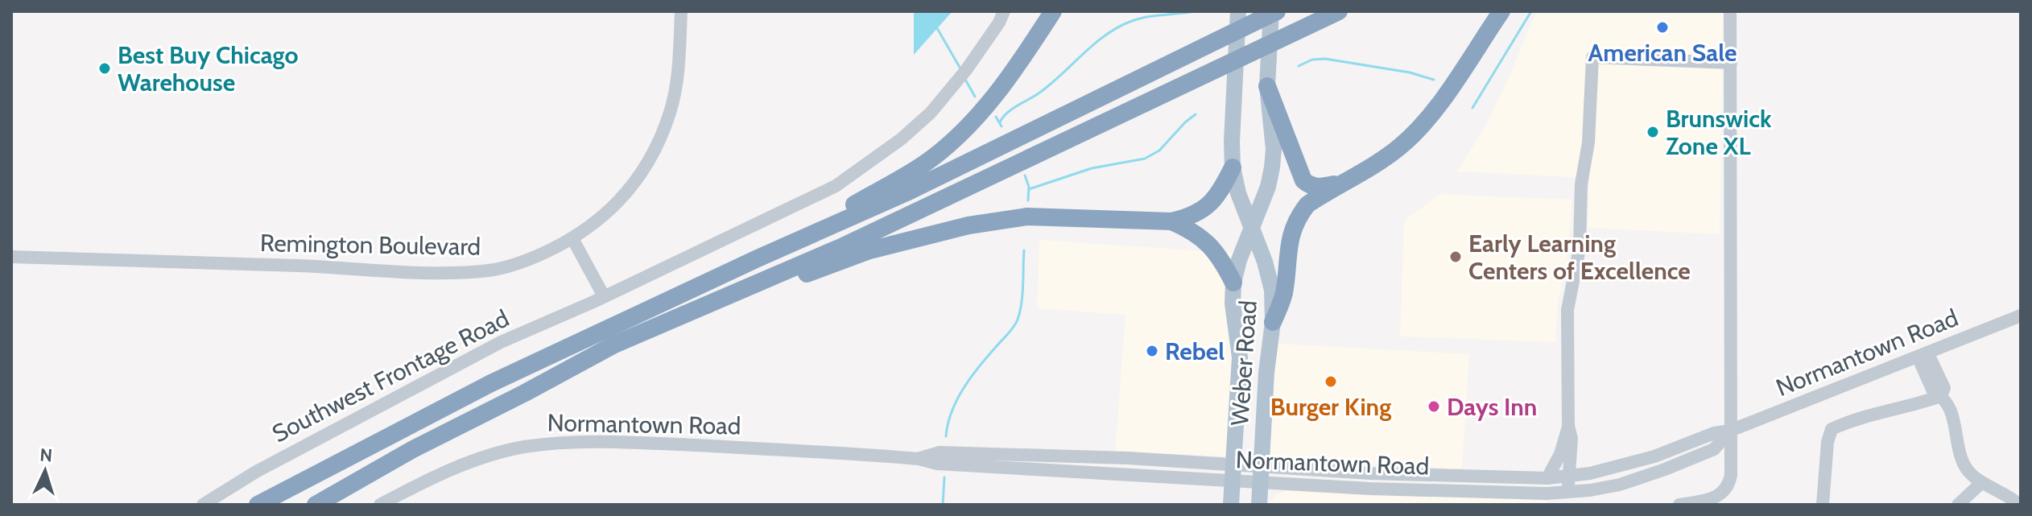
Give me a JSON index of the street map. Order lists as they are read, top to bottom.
{
  "streets": {
    "main road": ["Weber Road"],
    "street": ["Remington Boulevard", "Normantown Road", "Southwest Frontage Road"]
  },
  "crossings": [
    ["Normantown Road", "Weber Road"]
  ],
  "places": [
    "American Sale",
    "Best Buy Chicago Warehouse",
    "Brunswick Zone XL",
    "Early Learning Centers of Excellence",
    "Rebel",
    "Burger King",
    "Days Inn"
  ],
  "north": "top"
}
